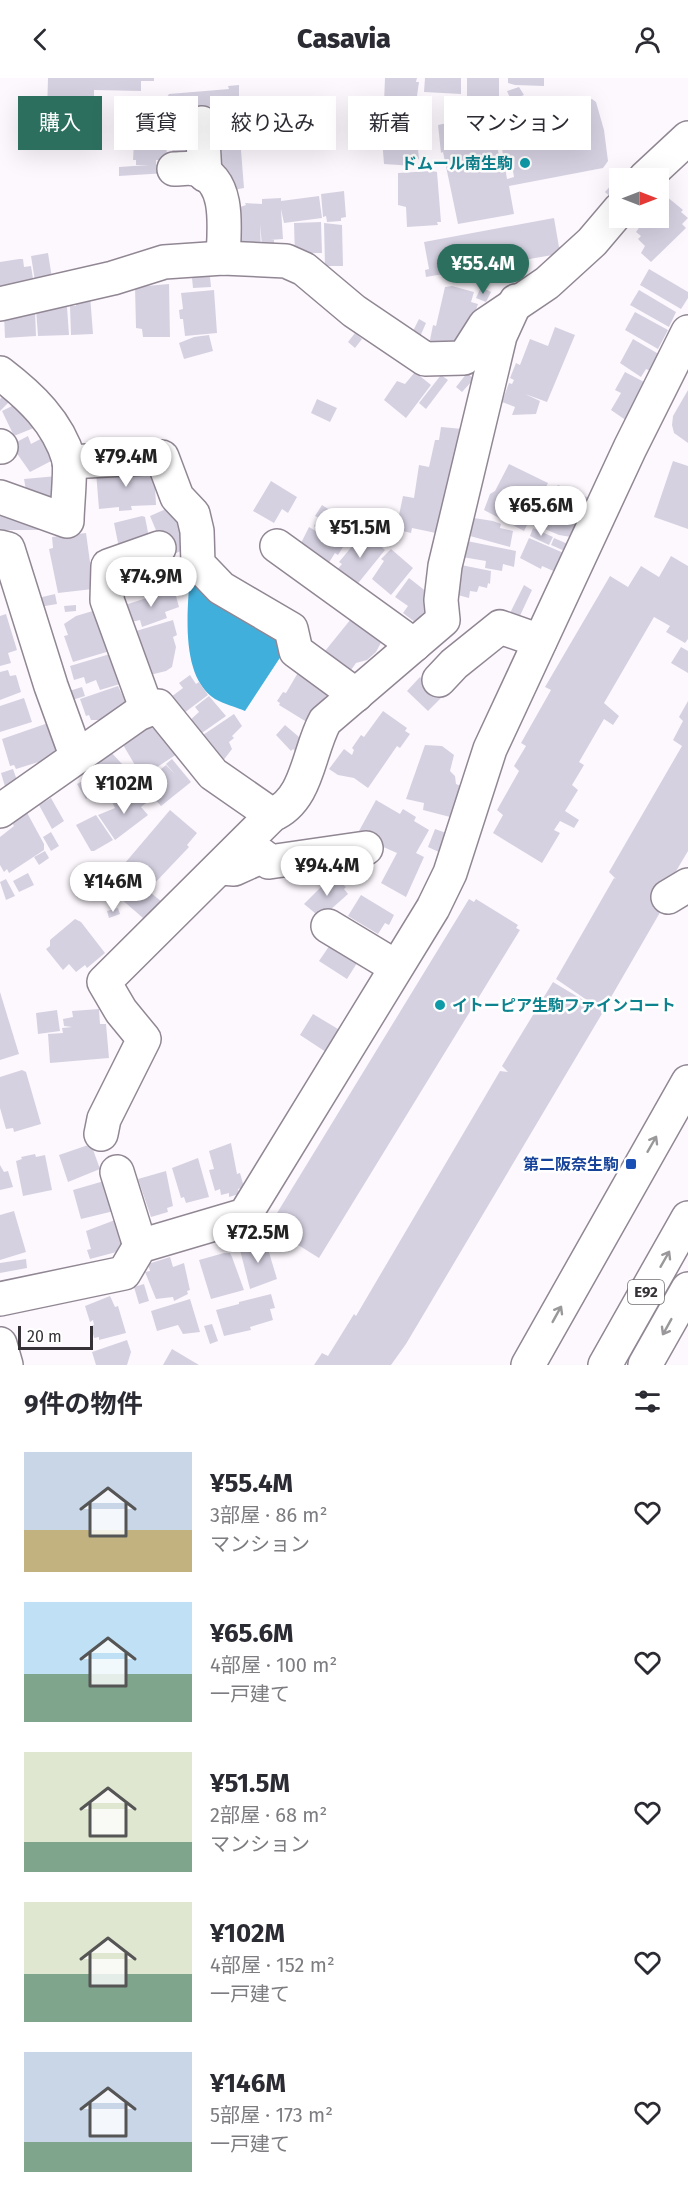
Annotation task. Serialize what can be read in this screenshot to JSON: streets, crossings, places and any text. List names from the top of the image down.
{
  "streets": {
    "main road": ["E92"]
  },
  "places": {
    "other": ["ドムール南生駒", "イトーピア生駒ファインコート"],
    "transit": ["第二阪奈生駒"]
  },
  "scale_bar": "20 m",
  "north": "right",
  "page": {
    "header": "Casavia",
    "chip": [
      "購入",
      "賃貸",
      "絞り込み",
      "新着",
      "マンション"
    ],
    "price": [
      "¥55.4M",
      "¥79.4M",
      "¥65.6M",
      "¥51.5M",
      "¥74.9M",
      "¥102M",
      "¥94.4M",
      "¥146M",
      "¥72.5M"
    ],
    "scale": "20 m",
    "heading": "9件の物件",
    "list": [
      {
        "name": "¥55.4M",
        "note": "3部屋 · 86 m² · マンション"
      },
      {
        "name": "¥65.6M",
        "note": "4部屋 · 100 m² · 一戸建て"
      },
      {
        "name": "¥51.5M",
        "note": "2部屋 · 68 m² · マンション"
      },
      {
        "name": "¥102M",
        "note": "4部屋 · 152 m² · 一戸建て"
      },
      {
        "name": "¥146M",
        "note": "5部屋 · 173 m² · 一戸建て"
      }
    ]
  }
}
